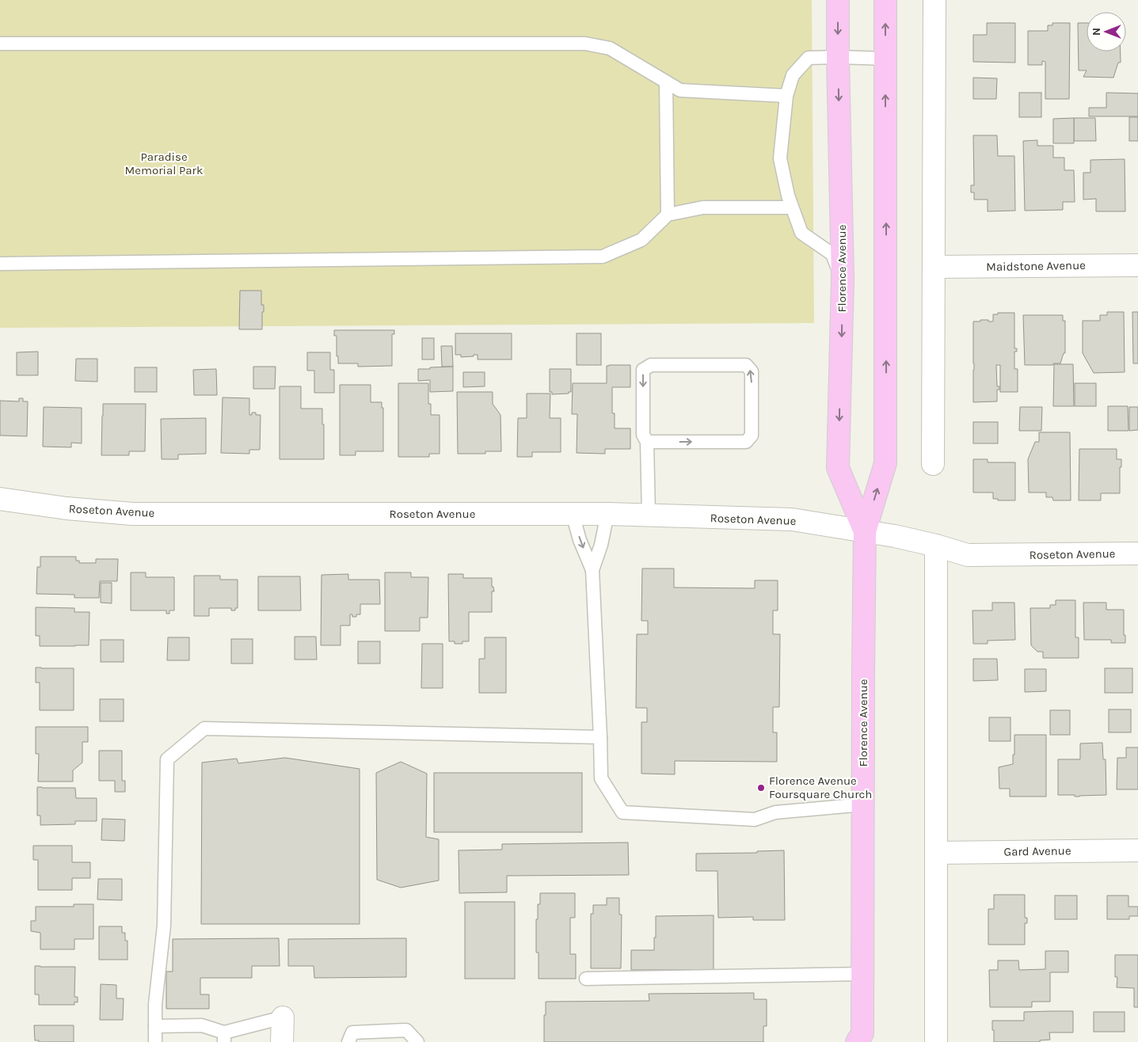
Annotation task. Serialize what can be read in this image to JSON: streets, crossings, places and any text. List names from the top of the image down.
{
  "streets": {
    "main road": ["Florence Avenue"],
    "street": ["Maidstone Avenue", "Roseton Avenue", "Gard Avenue"]
  },
  "crossings": [
    ["Florence Avenue", "Roseton Avenue"]
  ],
  "parks": ["Paradise Memorial Park"],
  "places": ["Florence Avenue Foursquare Church"],
  "north": "left"
}
